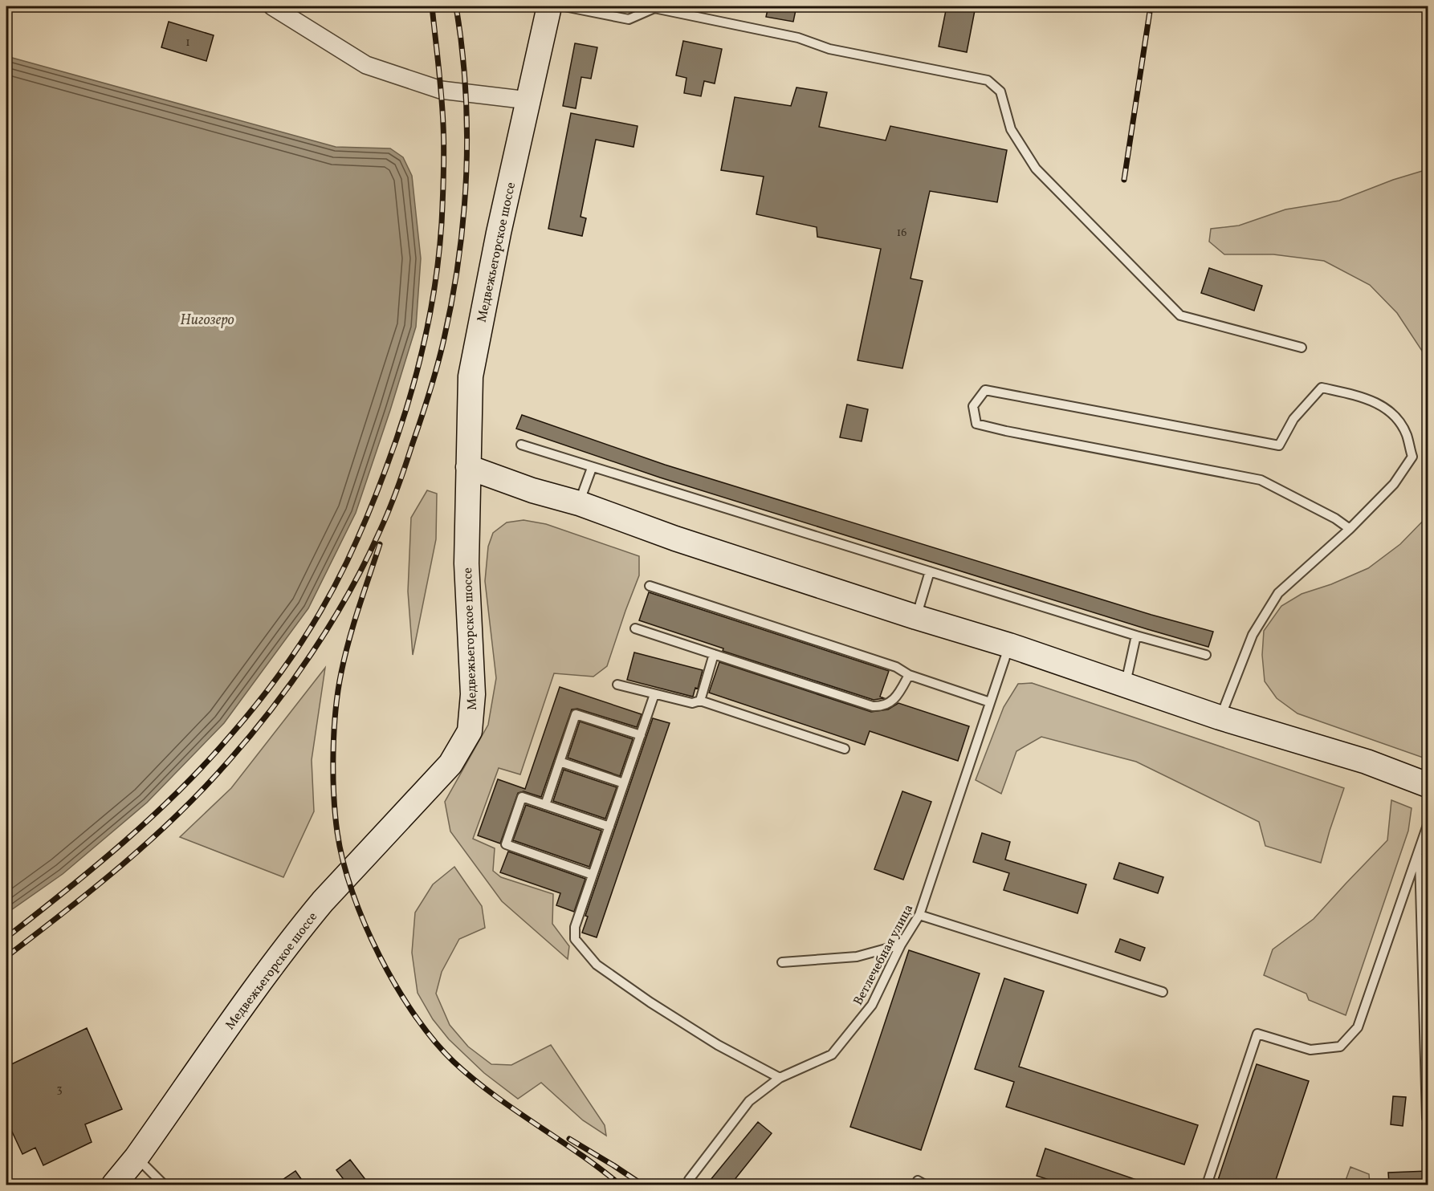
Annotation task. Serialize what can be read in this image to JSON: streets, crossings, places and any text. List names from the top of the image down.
{
  "streets": {
    "street": ["Медвежьегорское шоссе"],
    "lane": ["Ветлечебная улица"]
  },
  "water": ["Нигозеро"],
  "house_numbers": ["1", "16", "3"]
}
